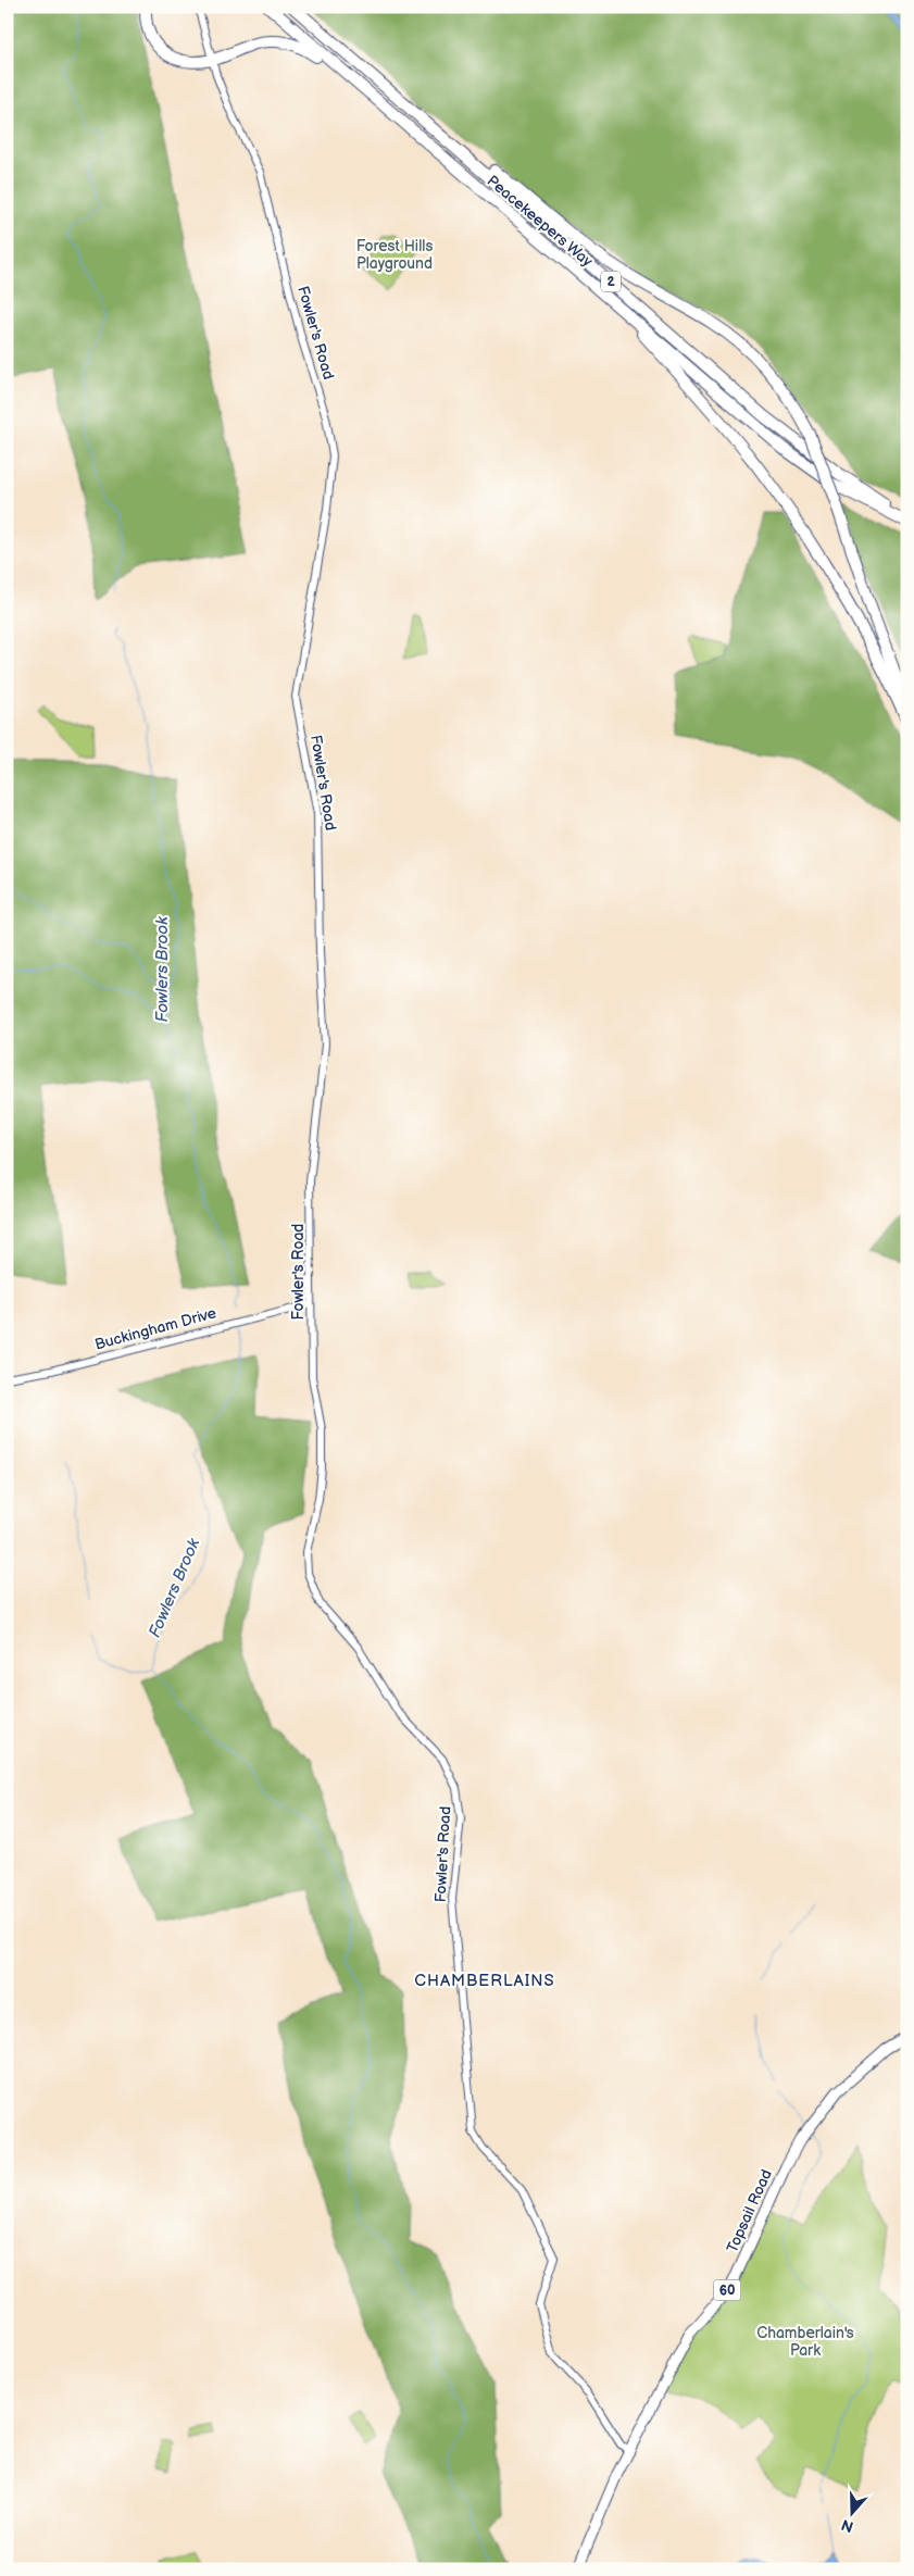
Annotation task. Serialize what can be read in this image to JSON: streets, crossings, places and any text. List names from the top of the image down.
{
  "streets": {
    "highway": ["Peacekeepers Way", "2"],
    "main road": ["Topsail Road", "60"],
    "street": ["Fowler's Road", "Buckingham Drive"]
  },
  "crossings": [
    ["Fowler's Road", "Buckingham Drive"],
    ["Fowler's Road", "Topsail Road"]
  ],
  "districts": ["CHAMBERLAINS"],
  "water": ["Fowlers Brook"],
  "parks": ["Forest Hills Playground", "Chamberlain's Park"],
  "north": "bottom"
}
